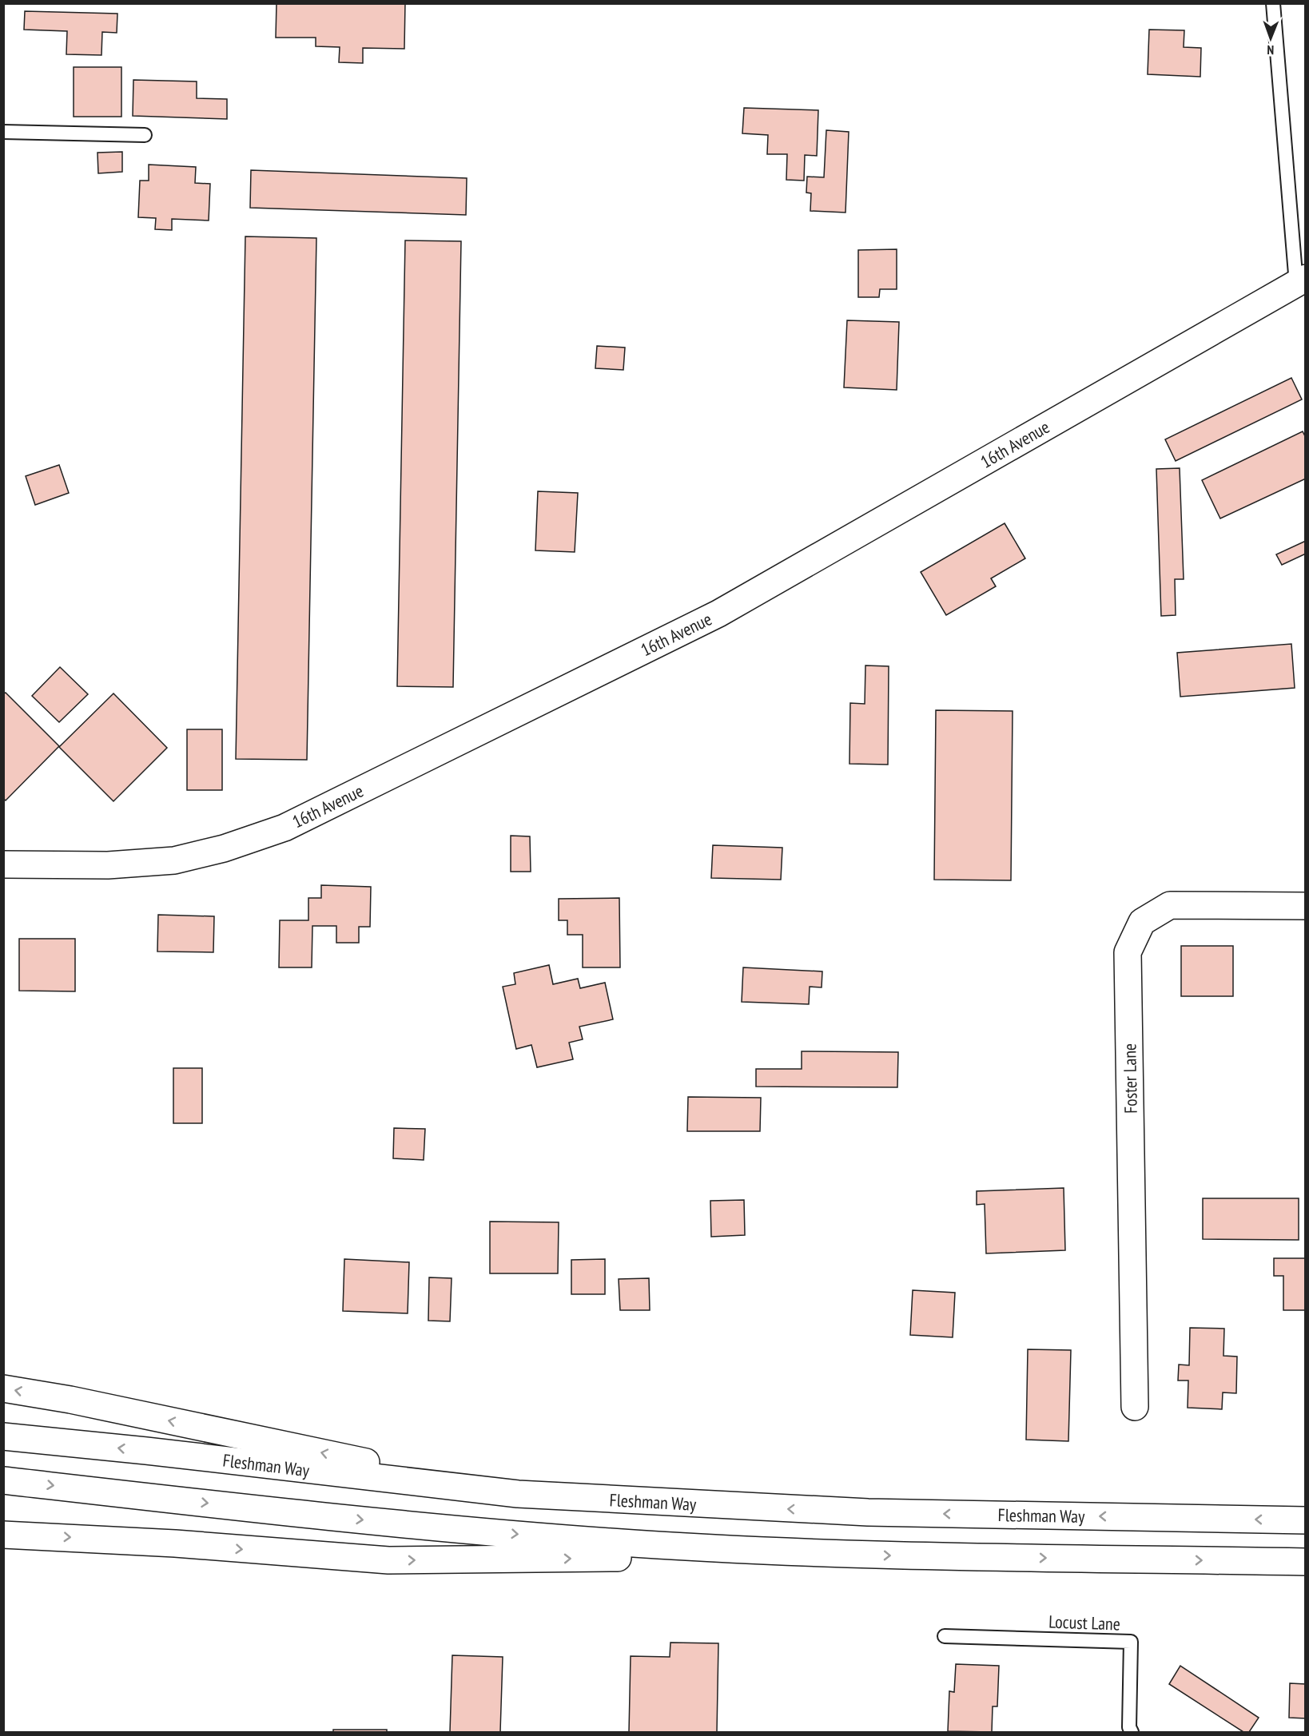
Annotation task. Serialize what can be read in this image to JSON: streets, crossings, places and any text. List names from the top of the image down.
{
  "streets": {
    "main road": ["16th Avenue", "Foster Lane", "Fleshman Way"],
    "lane": ["Locust Lane"]
  },
  "north": "bottom"
}
